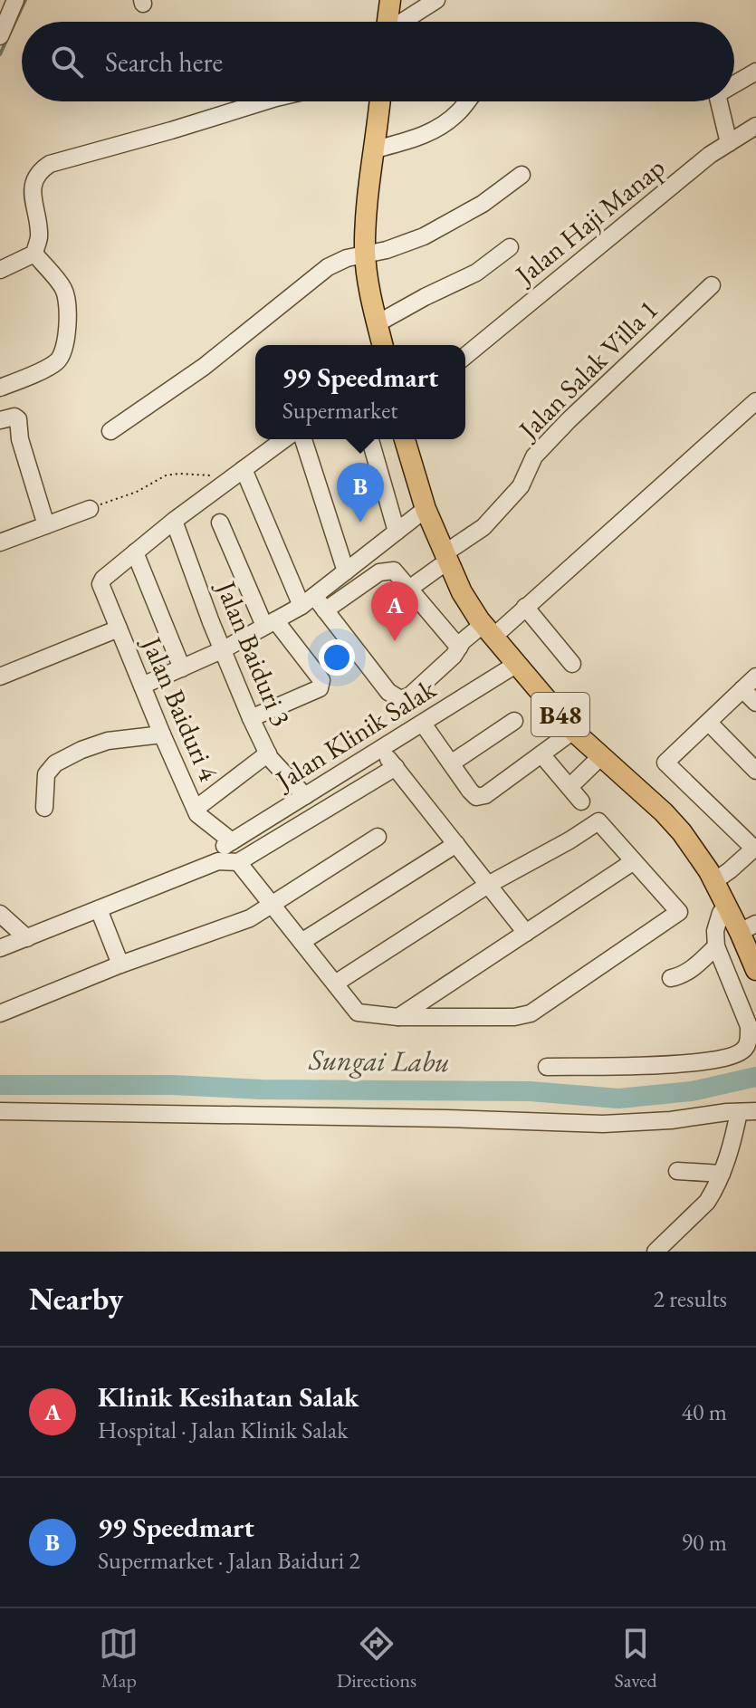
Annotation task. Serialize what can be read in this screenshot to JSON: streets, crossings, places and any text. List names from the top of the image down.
{
  "streets": {
    "main road": ["B48"],
    "street": [
      "Jalan Haji Manap",
      "Jalan Salak Villa 1",
      "Jalan Baiduri 3",
      "Jalan Baiduri 4",
      "Jalan Klinik Salak"
    ]
  },
  "crossings": [
    ["Jalan Salak Villa 1", "B48"],
    ["Jalan Baiduri 3", "Jalan Klinik Salak"],
    ["Jalan Baiduri 4", "Jalan Klinik Salak"],
    ["B48", "Jalan Klinik Salak"]
  ],
  "water": ["Sungai Labu"],
  "page": {
    "search": "Search here",
    "popup": ["99 Speedmart", "Supermarket"],
    "pins": ["B", "A"],
    "heading": ["Nearby", "2 results"],
    "list": [
      {
        "mark": "A",
        "name": "Klinik Kesihatan Salak",
        "note": "Hospital · Jalan Klinik Salak",
        "value": "40 m"
      },
      {
        "mark": "B",
        "name": "99 Speedmart",
        "note": "Supermarket · Jalan Baiduri 2",
        "value": "90 m"
      }
    ],
    "nav": ["Map", "Directions", "Saved"]
  }
}
